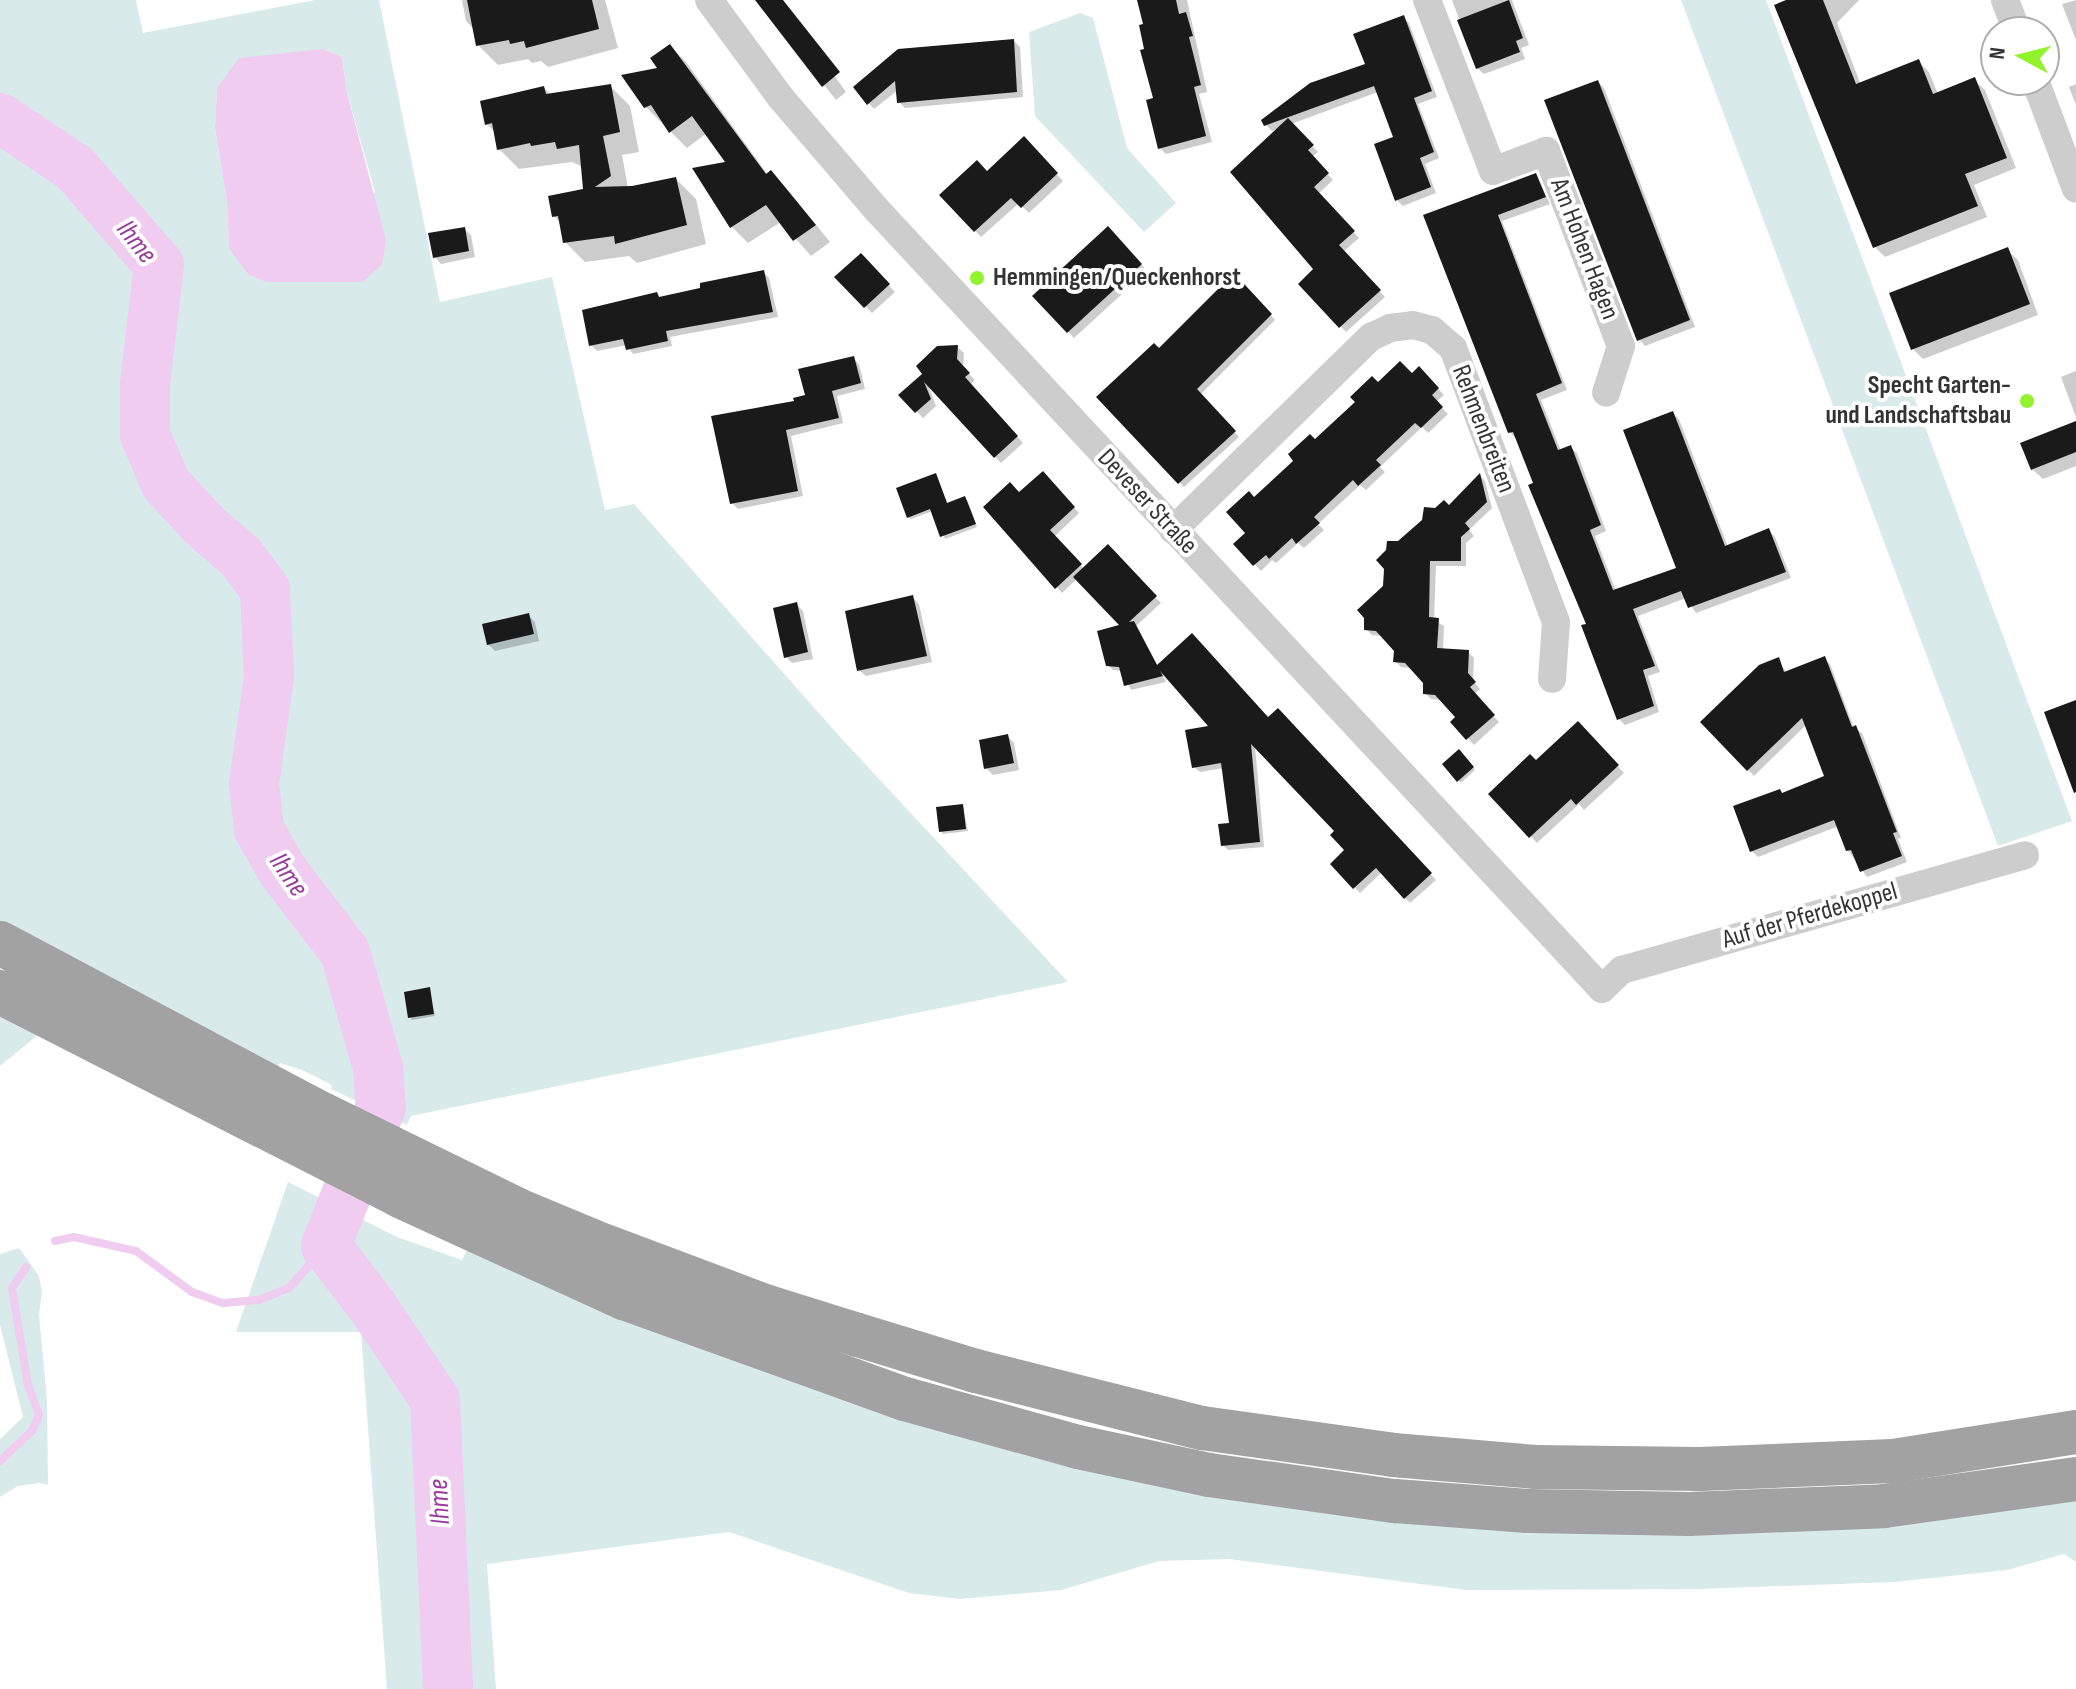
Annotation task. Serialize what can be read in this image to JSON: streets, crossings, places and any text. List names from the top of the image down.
{
  "streets": {
    "street": [
      "Am Hohen Hagen",
      "Rehmenbreiten",
      "Deveser Straße",
      "Auf der Pferdekoppel"
    ]
  },
  "crossings": [
    ["Rehmenbreiten", "Deveser Straße"],
    ["Deveser Straße", "Auf der Pferdekoppel"]
  ],
  "water": ["Ihme"],
  "places": ["Hemmingen/Queckenhorst", "Specht Garten- und Landschaftsbau"],
  "north": "left"
}
